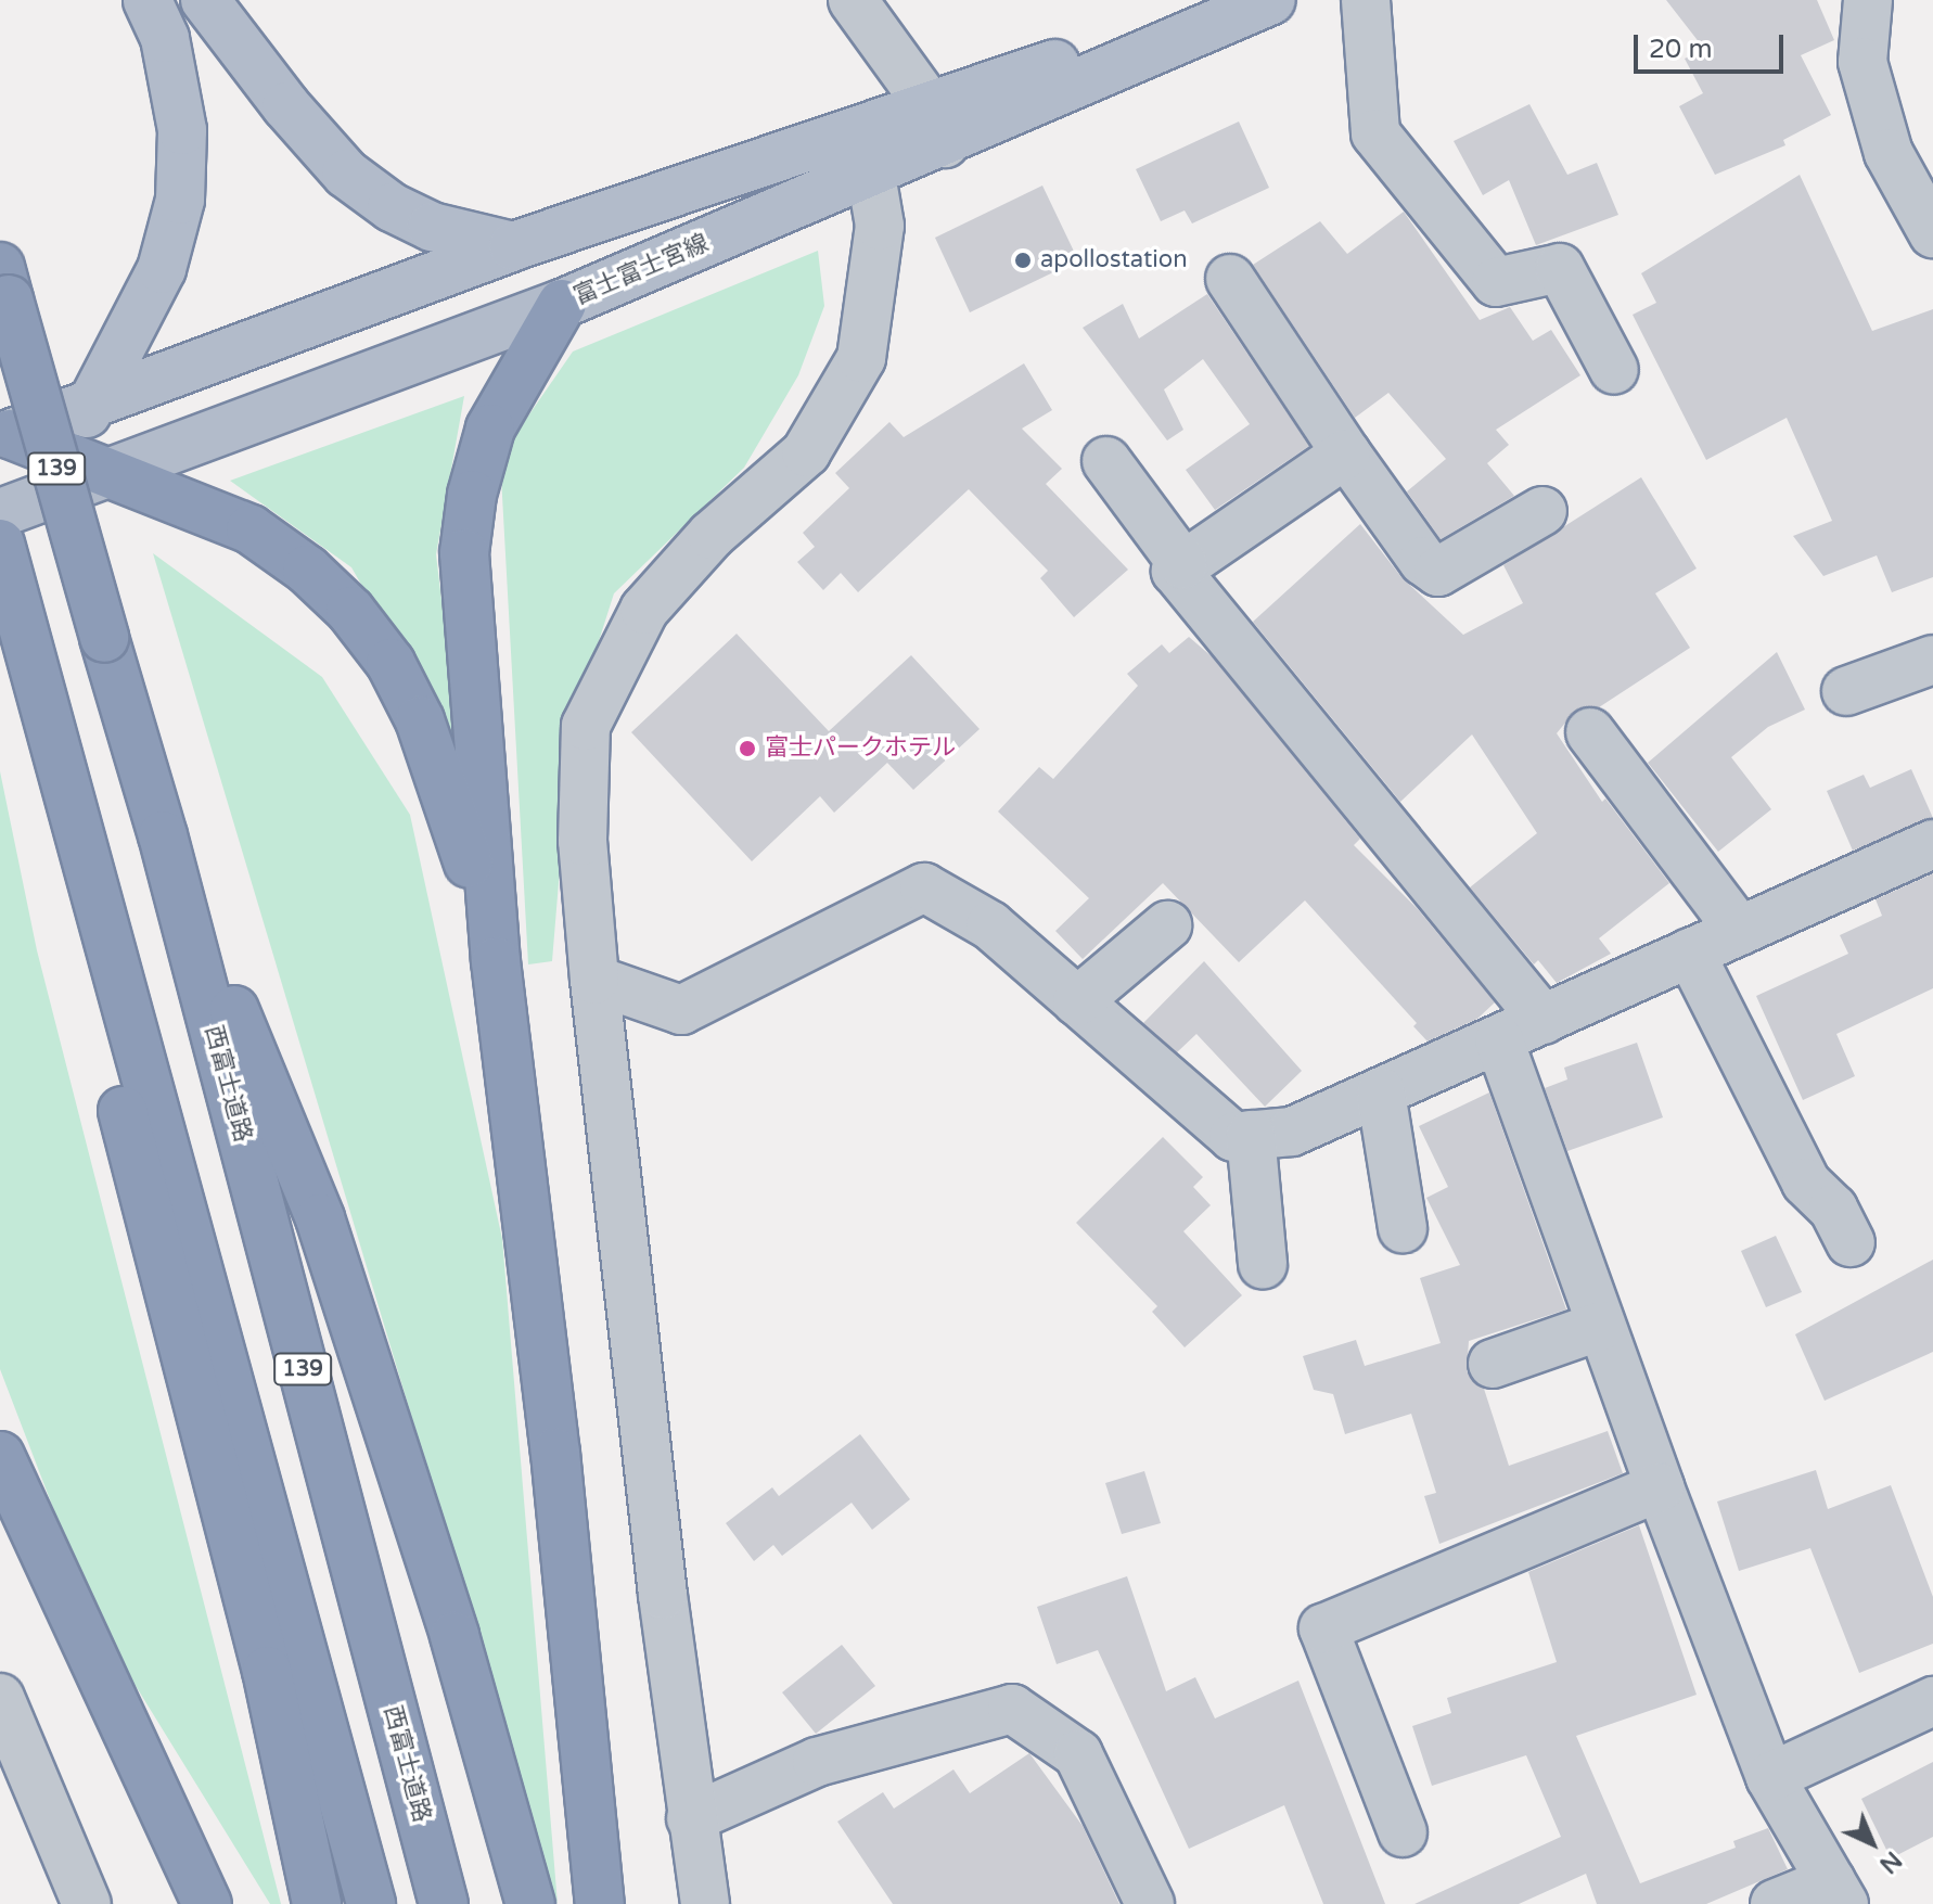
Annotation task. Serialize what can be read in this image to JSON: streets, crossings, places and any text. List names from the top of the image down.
{
  "streets": {
    "highway": ["139", "西富士道路"],
    "main road": ["富士富士宮線"]
  },
  "places": ["apollostation", "富士パークホテル"],
  "scale_bar": "20 m",
  "north": "bottom right"
}
